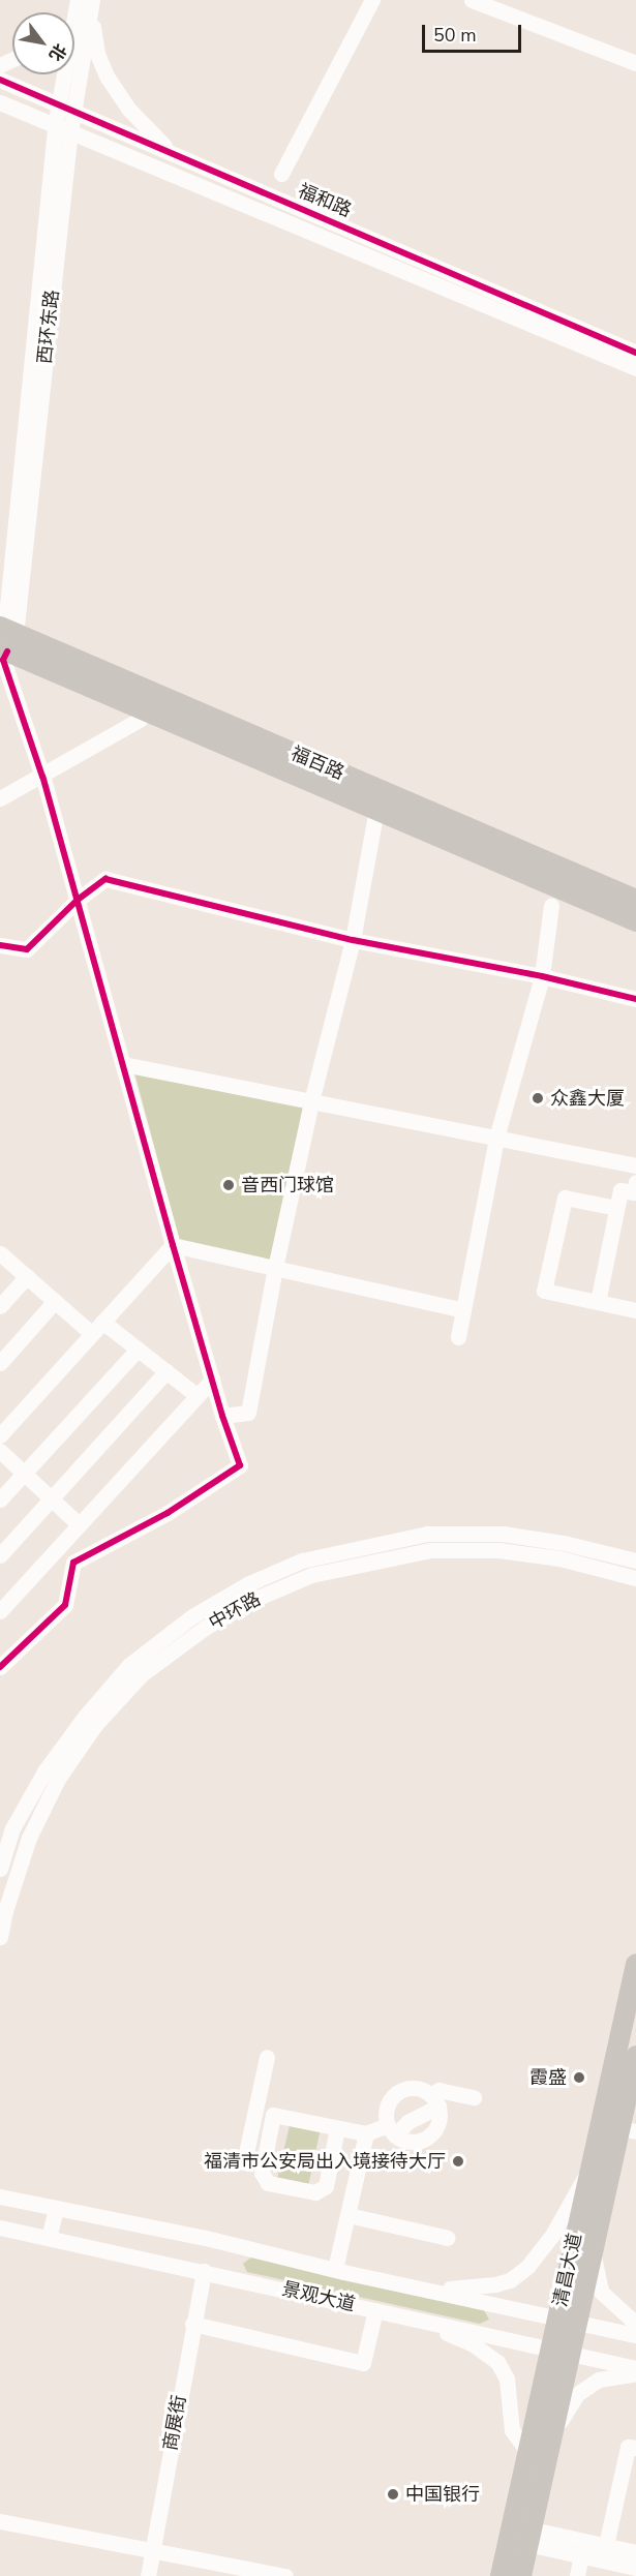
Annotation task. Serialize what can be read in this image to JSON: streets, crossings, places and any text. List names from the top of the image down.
{
  "streets": {
    "main road": ["福百路", "清昌大道"],
    "street": [
      "福和路",
      "西环东路",
      "中环路",
      "景观大道",
      "商展街"
    ]
  },
  "crossings": [
    ["福和路", "西环东路"],
    ["西环东路", "福百路"],
    ["清昌大道", "景观大道"],
    ["景观大道", "商展街"]
  ],
  "places": [
    "众鑫大厦",
    "音西门球馆",
    "霞盛",
    "福清市公安局出入境接待大厅",
    "中国银行"
  ],
  "scale_bar": "50 m",
  "north": "bottom right"
}
